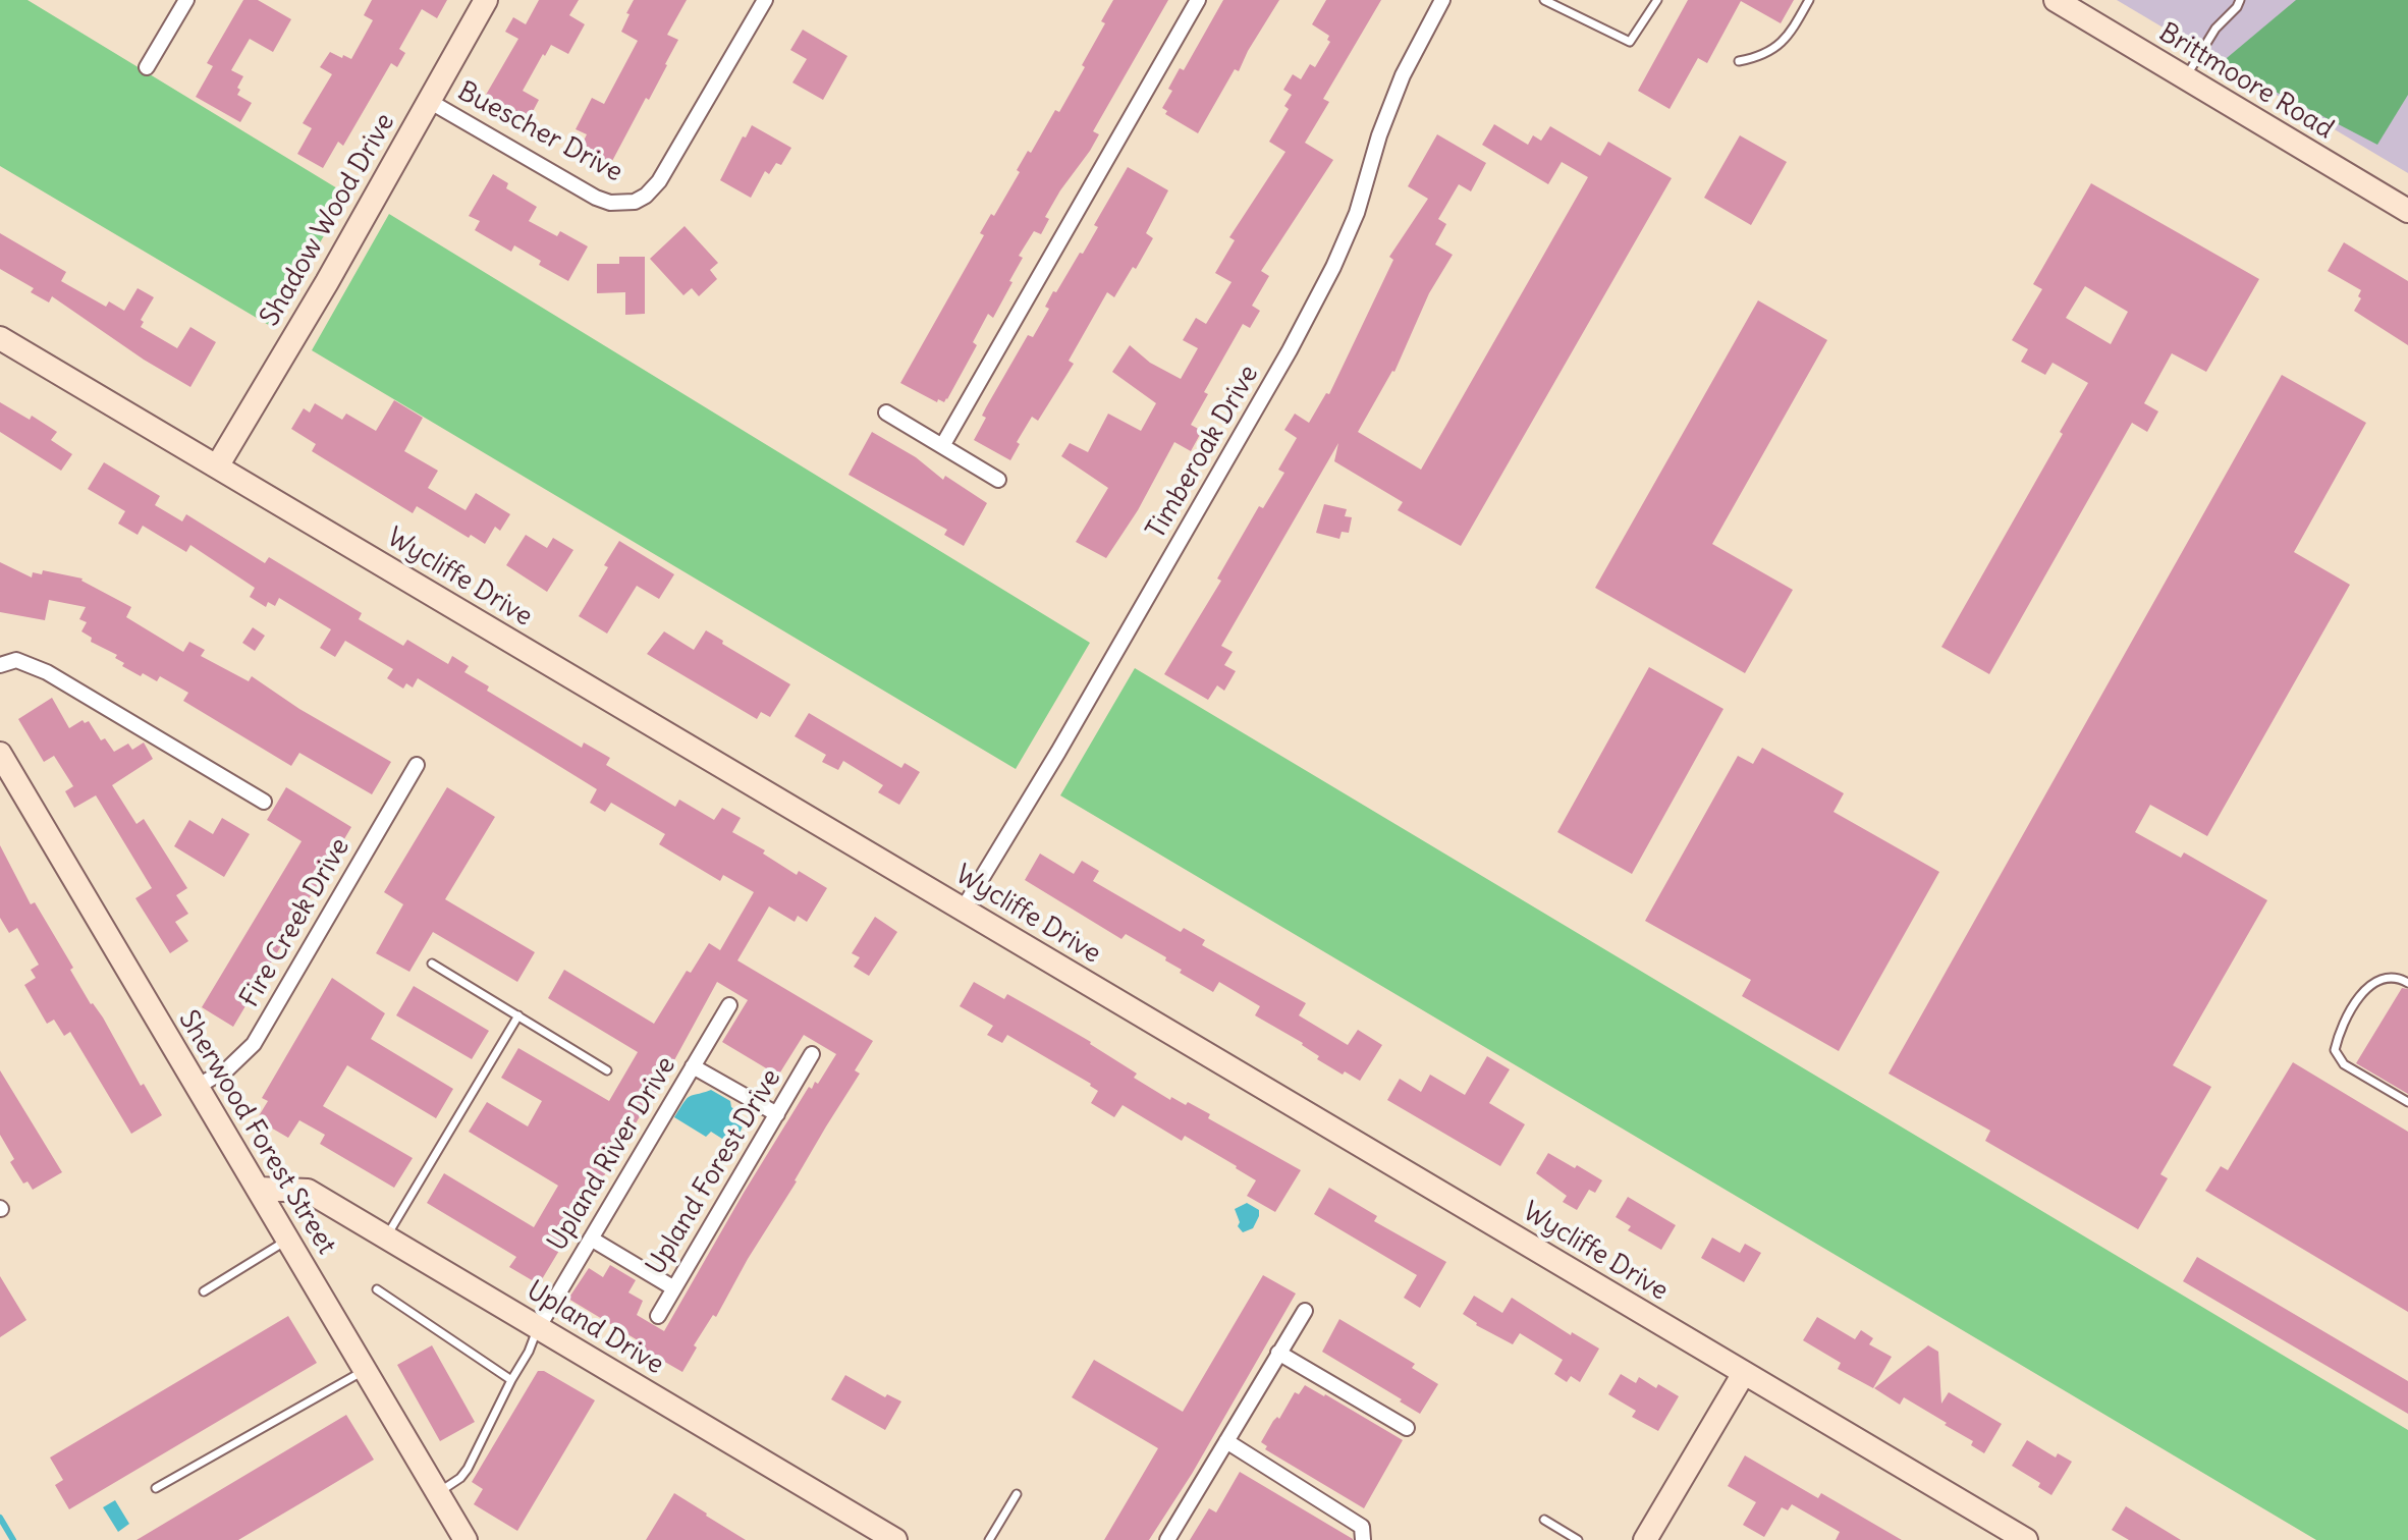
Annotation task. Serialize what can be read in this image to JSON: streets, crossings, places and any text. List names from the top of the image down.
{
  "streets": {
    "street": [
      "Brittmoore Road",
      "Buescher Drive",
      "Shadow Wood Drive",
      "Timberoak Drive",
      "Wycliffe Drive",
      "Fire Creek Drive",
      "Sherwood Forest Street",
      "Upland River Drive",
      "Upland Forest Drive",
      "Upland Drive"
    ]
  },
  "crossings": [
    ["Buescher Drive", "Shadow Wood Drive"],
    ["Shadow Wood Drive", "Wycliffe Drive"],
    ["Timberoak Drive", "Wycliffe Drive"],
    ["Fire Creek Drive", "Sherwood Forest Street"],
    ["Sherwood Forest Street", "Upland Drive"],
    ["Upland River Drive", "Upland Drive"]
  ]
}
